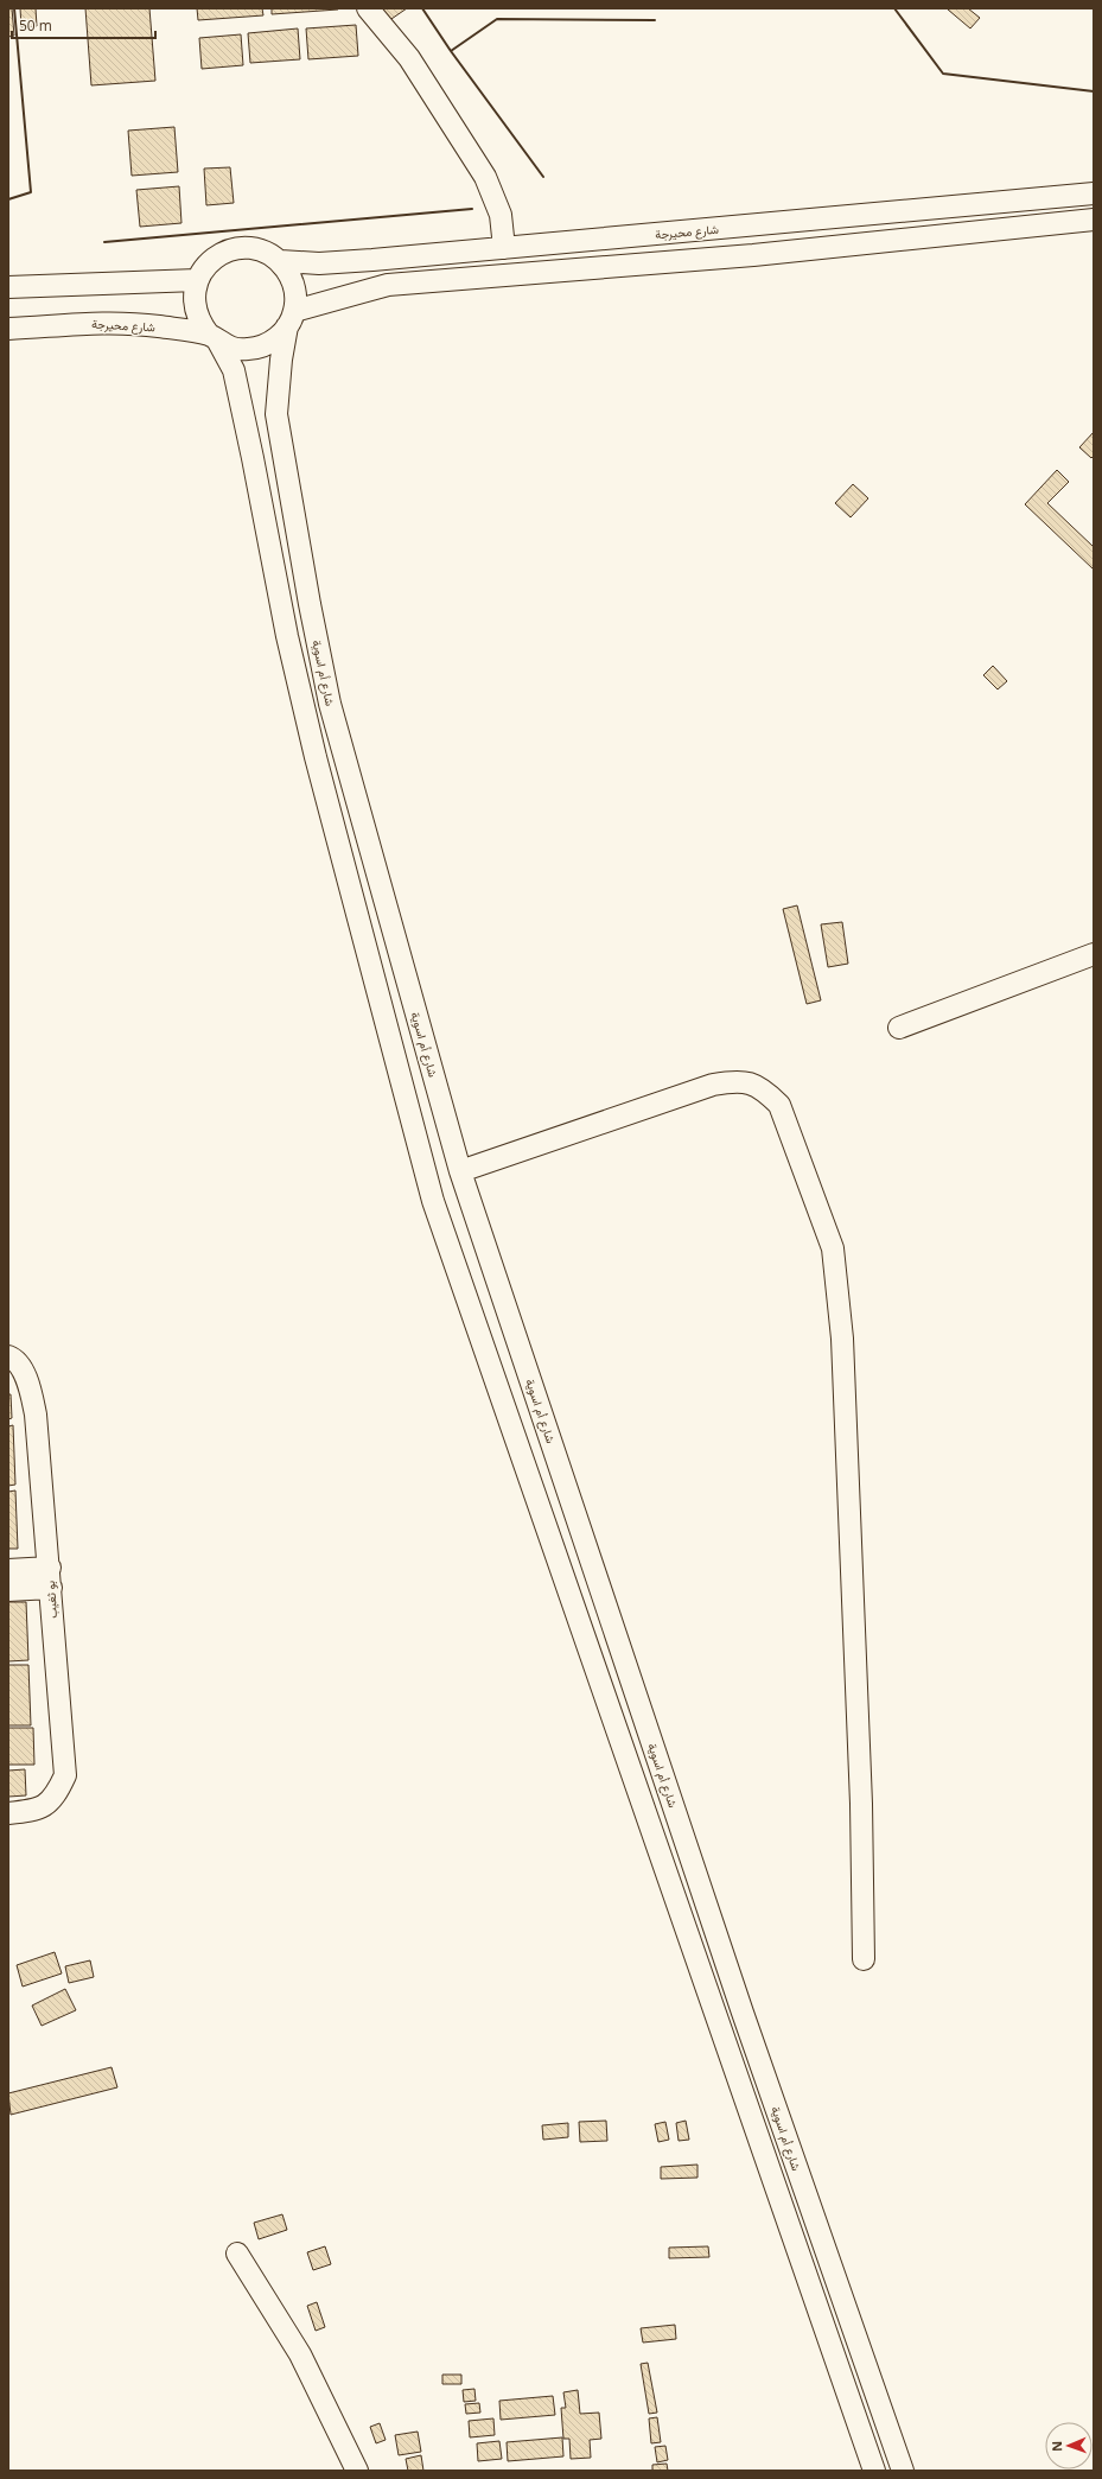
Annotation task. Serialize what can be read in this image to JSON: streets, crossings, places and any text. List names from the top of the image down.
{
  "streets": {
    "street": ["شارع محيرجة", "شارع أم اسوية", "بو ثغيب"]
  },
  "crossings": [
    ["شارع محيرجة", "شارع أم اسوية"]
  ],
  "scale_bar": "50 m",
  "north": "left"
}
